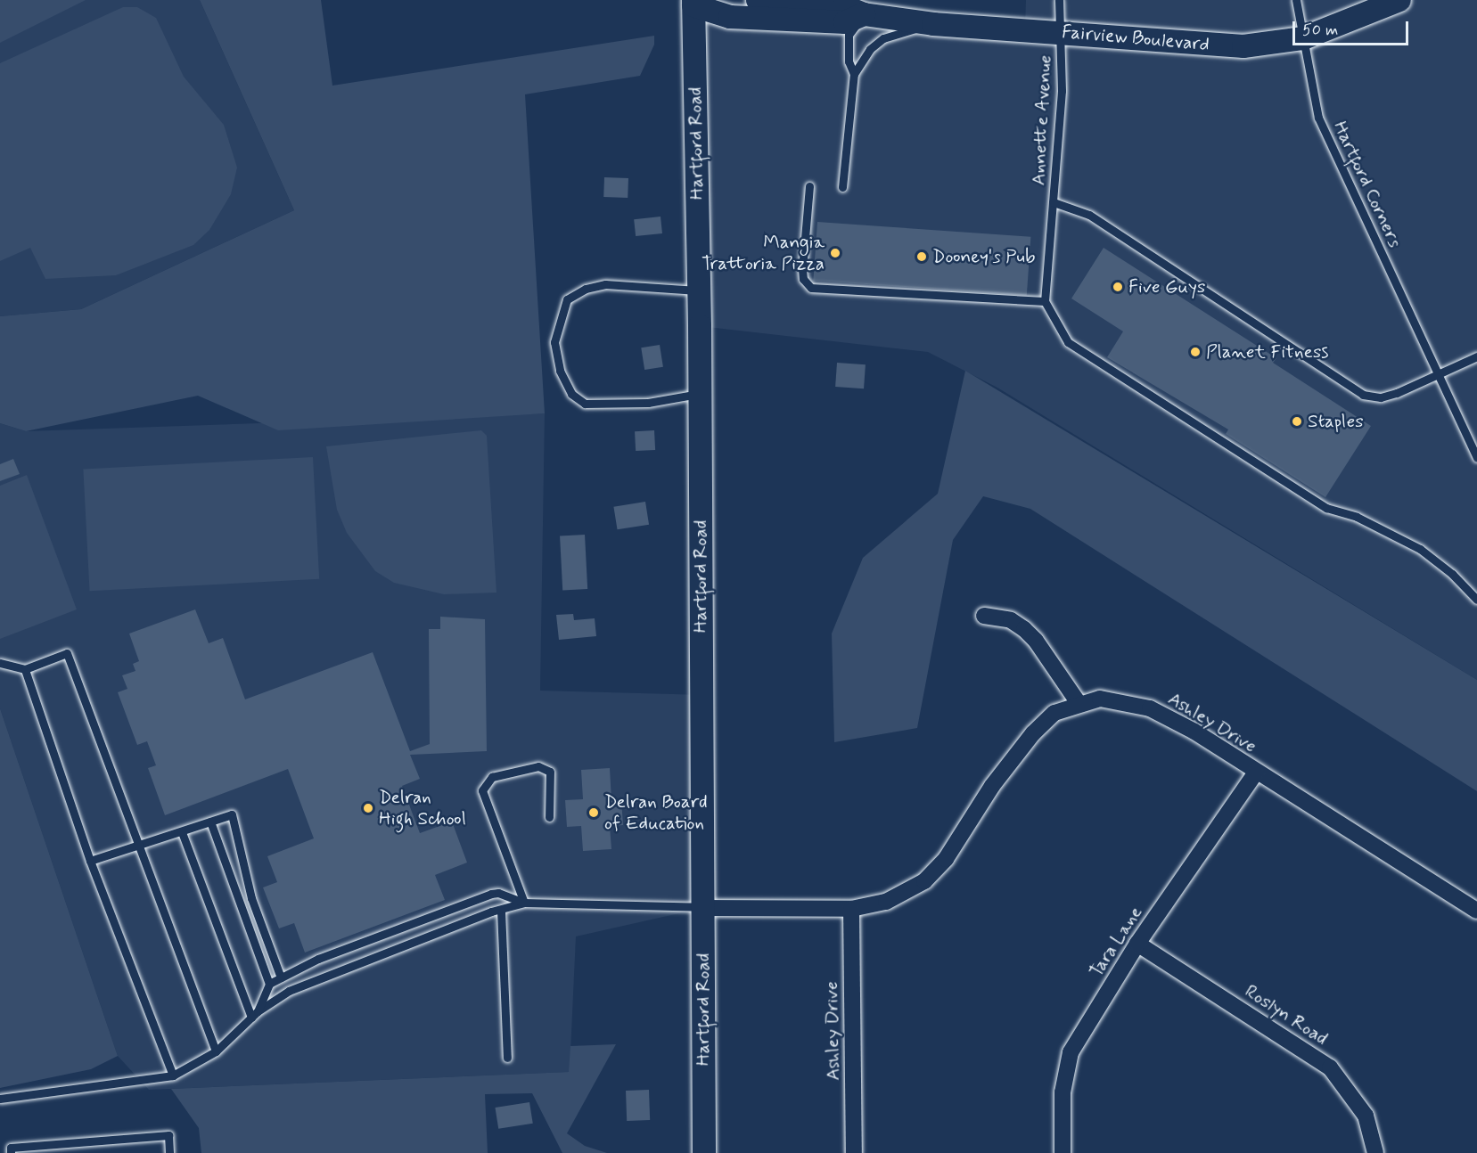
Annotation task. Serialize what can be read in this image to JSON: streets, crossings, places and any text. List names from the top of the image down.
{
  "streets": {
    "main road": ["Fairview Boulevard", "Hartford Road"],
    "street": ["Ashley Drive", "Tara Lane", "Roslyn Road"],
    "lane": ["Annette Avenue", "Hartford Corners"]
  },
  "crossings": [
    ["Fairview Boulevard", "Annette Avenue"],
    ["Fairview Boulevard", "Hartford Road"],
    ["Fairview Boulevard", "Hartford Corners"],
    ["Annette Avenue", "Hartford Corners"],
    ["Hartford Road", "Ashley Drive"],
    ["Ashley Drive", "Tara Lane"],
    ["Tara Lane", "Roslyn Road"]
  ],
  "places": [
    "Mangia Trattoria Pizza",
    "Dooney's Pub",
    "Five Guys",
    "Planet Fitness",
    "Staples",
    "Delran High School",
    "Delran Board of Education"
  ],
  "scale_bar": "50 m"
}
